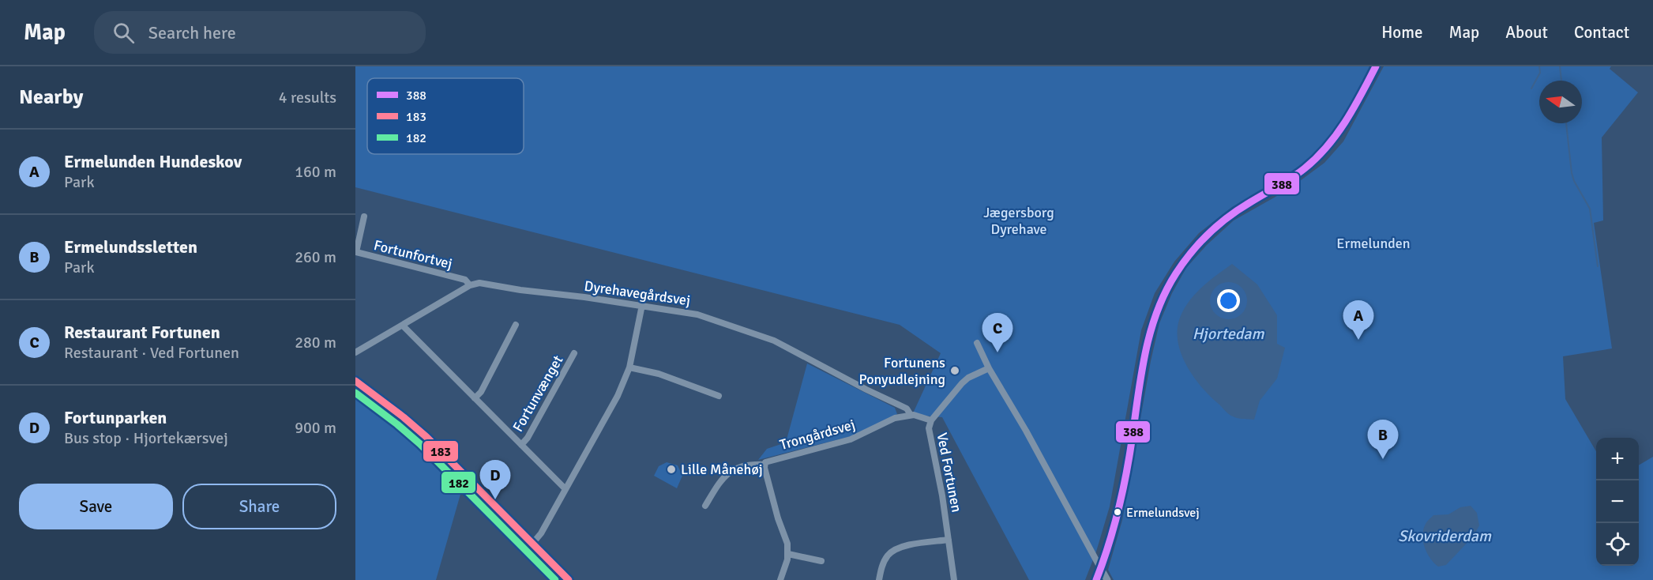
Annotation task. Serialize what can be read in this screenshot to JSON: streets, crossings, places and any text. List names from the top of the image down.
{
  "streets": {
    "street": [
      "Fortunfortvej",
      "Dyrehavegårdsvej",
      "Fortunvænget",
      "Trongårdsvej",
      "Ved Fortunen"
    ]
  },
  "crossings": [
    ["Fortunfortvej", "Dyrehavegårdsvej"],
    ["Dyrehavegårdsvej", "Trongårdsvej"]
  ],
  "water": ["Hjortedam", "Skovriderdam"],
  "parks": ["Jægersborg Dyrehave", "Ermelunden"],
  "places": ["Fortunens Ponyudlejning", "Lille Månehøj", "Ermelundsvej"],
  "lines": ["transit line 388", "transit line 183", "transit line 182"],
  "legend": ["388", "183", "182"],
  "north": "left",
  "page": {
    "header": "Map",
    "search": "Search here",
    "nav": [
      "Home",
      "Map",
      "About",
      "Contact"
    ],
    "heading": ["Nearby", "4 results"],
    "list": [
      {
        "mark": "A",
        "name": "Ermelunden Hundeskov",
        "note": "Park",
        "value": "160 m"
      },
      {
        "mark": "B",
        "name": "Ermelundssletten",
        "note": "Park",
        "value": "260 m"
      },
      {
        "mark": "C",
        "name": "Restaurant Fortunen",
        "note": "Restaurant · Ved Fortunen",
        "value": "280 m"
      },
      {
        "mark": "D",
        "name": "Fortunparken",
        "note": "Bus stop · Hjortekærsvej",
        "value": "900 m"
      }
    ],
    "pins": [
      "A",
      "C",
      "B",
      "D"
    ],
    "map_buttons": ["+", "−"],
    "buttons": ["Save", "Share"]
  }
}
